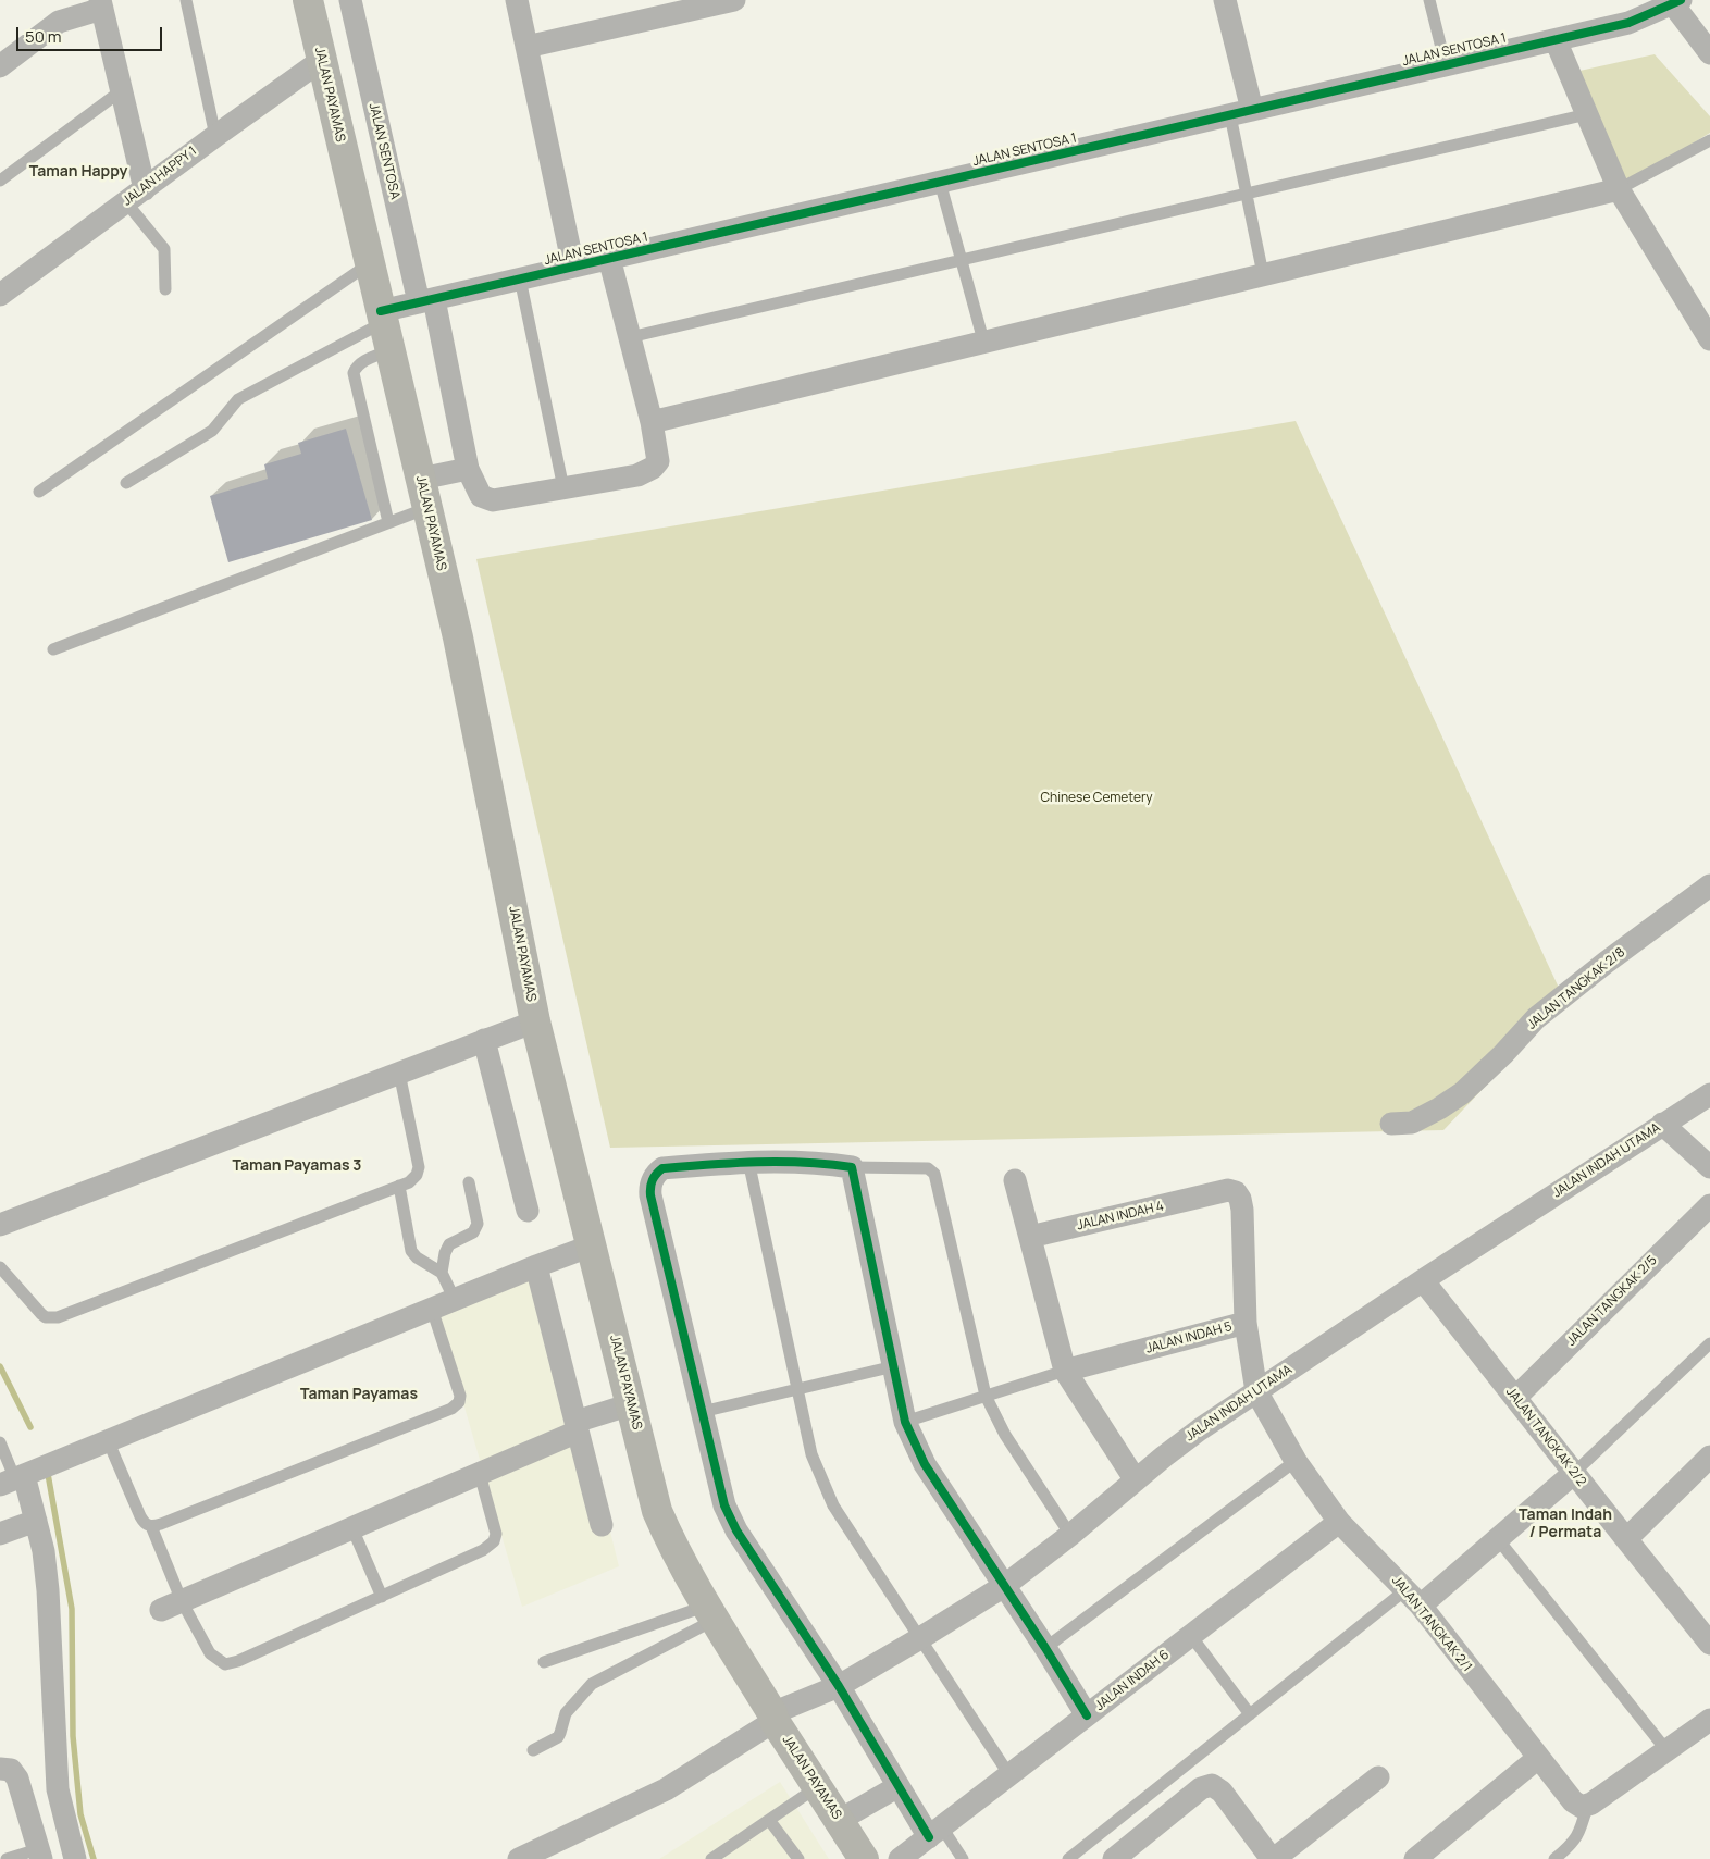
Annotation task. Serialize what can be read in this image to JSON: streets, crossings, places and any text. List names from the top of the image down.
{
  "streets": {
    "highway": ["JALAN PAYAMAS"],
    "street": [
      "JALAN SENTOSA 1",
      "JALAN SENTOSA",
      "JALAN HAPPY 1",
      "JALAN TANGKAK 2/8",
      "JALAN INDAH UTAMA",
      "JALAN INDAH 4",
      "JALAN TANGKAK 2/5",
      "JALAN INDAH 5",
      "JALAN TANGKAK 2/2",
      "JALAN TANGKAK 2/1",
      "JALAN INDAH 6"
    ]
  },
  "crossings": [
    ["JALAN SENTOSA 1", "JALAN PAYAMAS"],
    ["JALAN SENTOSA 1", "JALAN SENTOSA"],
    ["JALAN PAYAMAS", "JALAN HAPPY 1"],
    ["JALAN PAYAMAS", "JALAN INDAH UTAMA"],
    ["JALAN INDAH UTAMA", "JALAN INDAH 5"],
    ["JALAN INDAH UTAMA", "JALAN TANGKAK 2/2"],
    ["JALAN INDAH UTAMA", "JALAN TANGKAK 2/1"],
    ["JALAN INDAH 4", "JALAN INDAH 5"],
    ["JALAN TANGKAK 2/5", "JALAN TANGKAK 2/2"],
    ["JALAN INDAH 5", "JALAN TANGKAK 2/1"],
    ["JALAN TANGKAK 2/1", "JALAN INDAH 6"]
  ],
  "districts": [
    "Taman Happy",
    "Taman Payamas 3",
    "Taman Payamas",
    "Taman Indah / Permata"
  ],
  "parks": ["Chinese Cemetery"],
  "scale_bar": "50 m"
}
